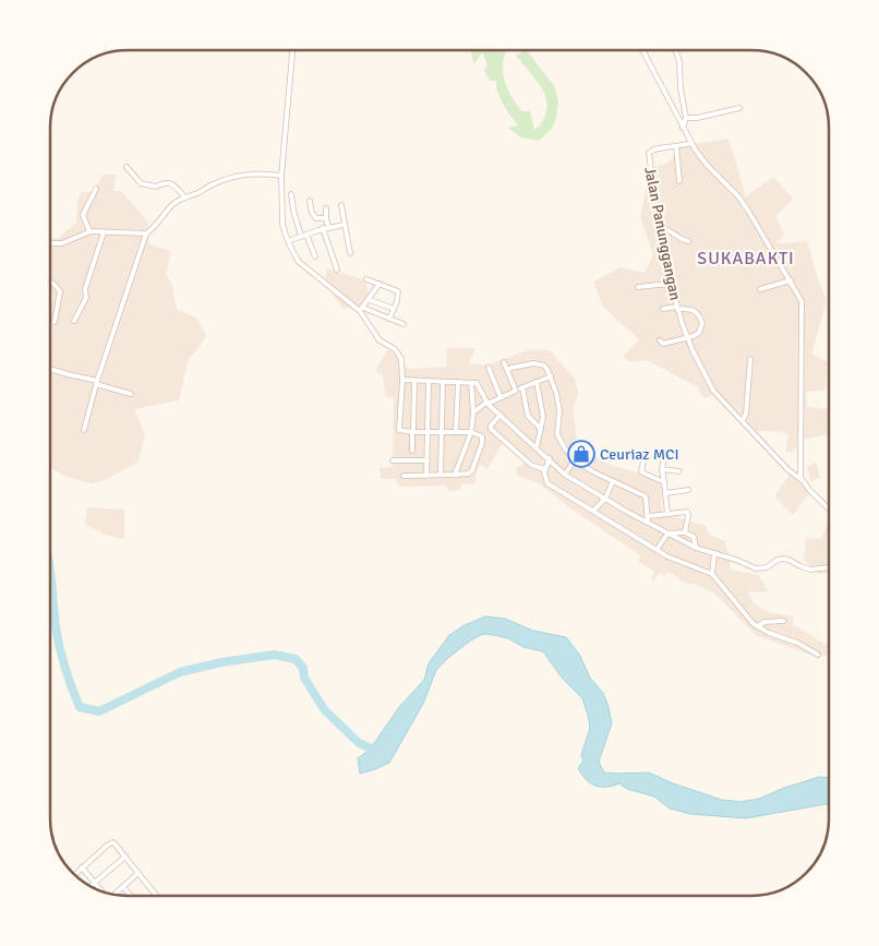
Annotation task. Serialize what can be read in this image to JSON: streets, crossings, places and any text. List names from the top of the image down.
{
  "streets": {
    "street": ["Jalan Panunggangan"]
  },
  "districts": ["SUKABAKTI"],
  "places": {
    "shop": ["Ceuriaz MCI"]
  }
}
